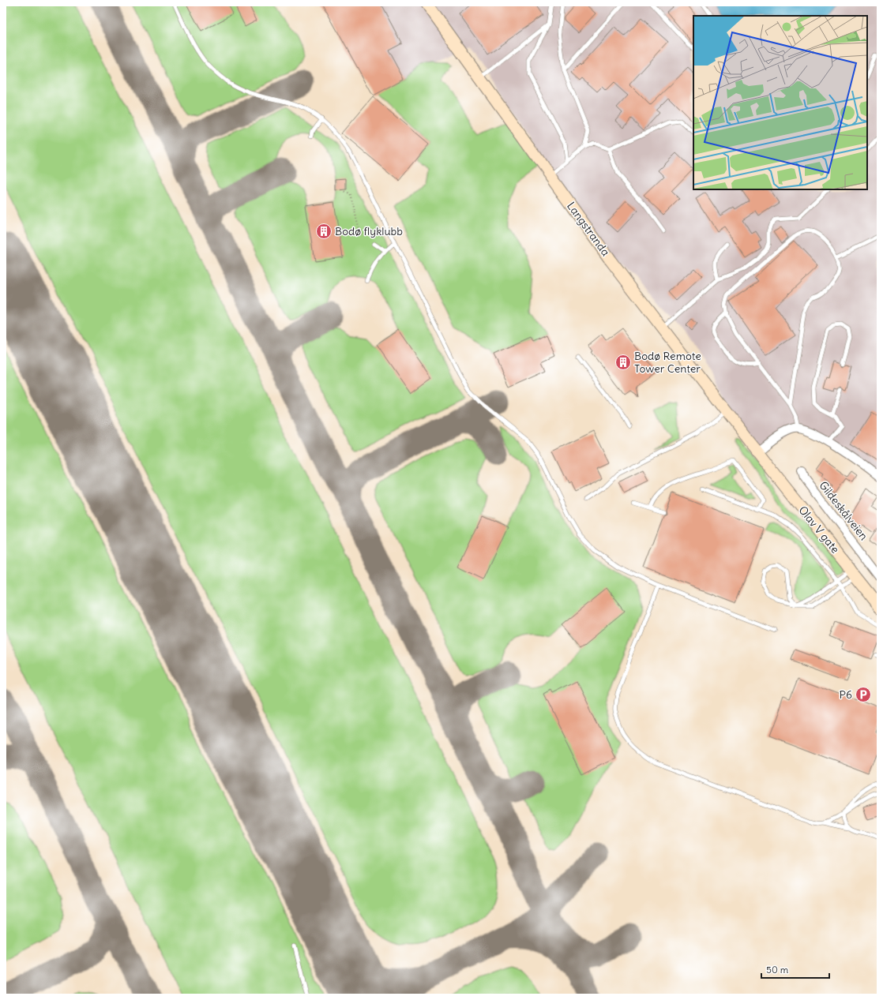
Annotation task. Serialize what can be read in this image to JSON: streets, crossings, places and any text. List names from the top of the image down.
{
  "streets": {
    "street": ["Langstranda", "Gildeskålveien", "Olav V gate"]
  },
  "crossings": [
    ["Langstranda", "Olav V gate"]
  ],
  "places": {
    "building": ["Bodø flyklubb", "Bodø Remote Tower Center"],
    "parking": ["P6"]
  },
  "scale_bar": "50 m"
}
